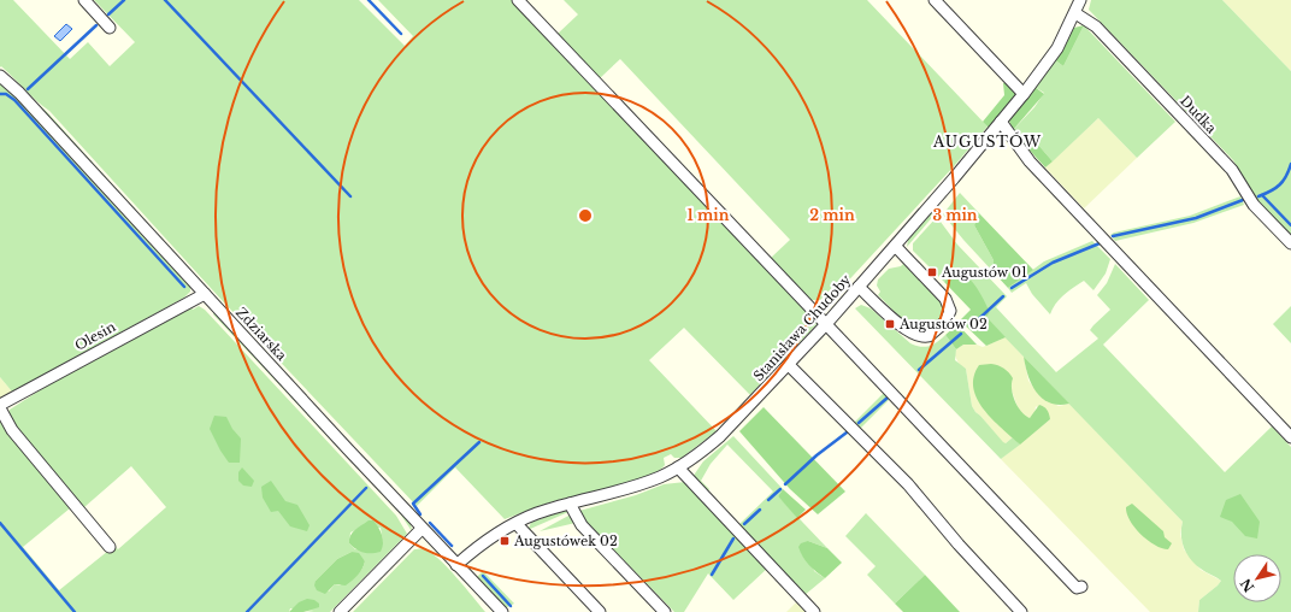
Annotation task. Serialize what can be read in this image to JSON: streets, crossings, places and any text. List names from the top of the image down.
{
  "streets": {
    "street": [
      "Dudka",
      "Stanisława Chudoby",
      "Zdziarska",
      "Olesin"
    ]
  },
  "crossings": [
    ["Dudka", "Stanisława Chudoby"],
    ["Stanisława Chudoby", "Zdziarska"],
    ["Zdziarska", "Olesin"]
  ],
  "districts": ["AUGUSTÓW"],
  "places": {
    "transit": ["Augustów 01", "Augustów 02", "Augustówek 02"]
  },
  "north": "bottom left",
  "rings": ["1 min", "2 min", "3 min"]
}
